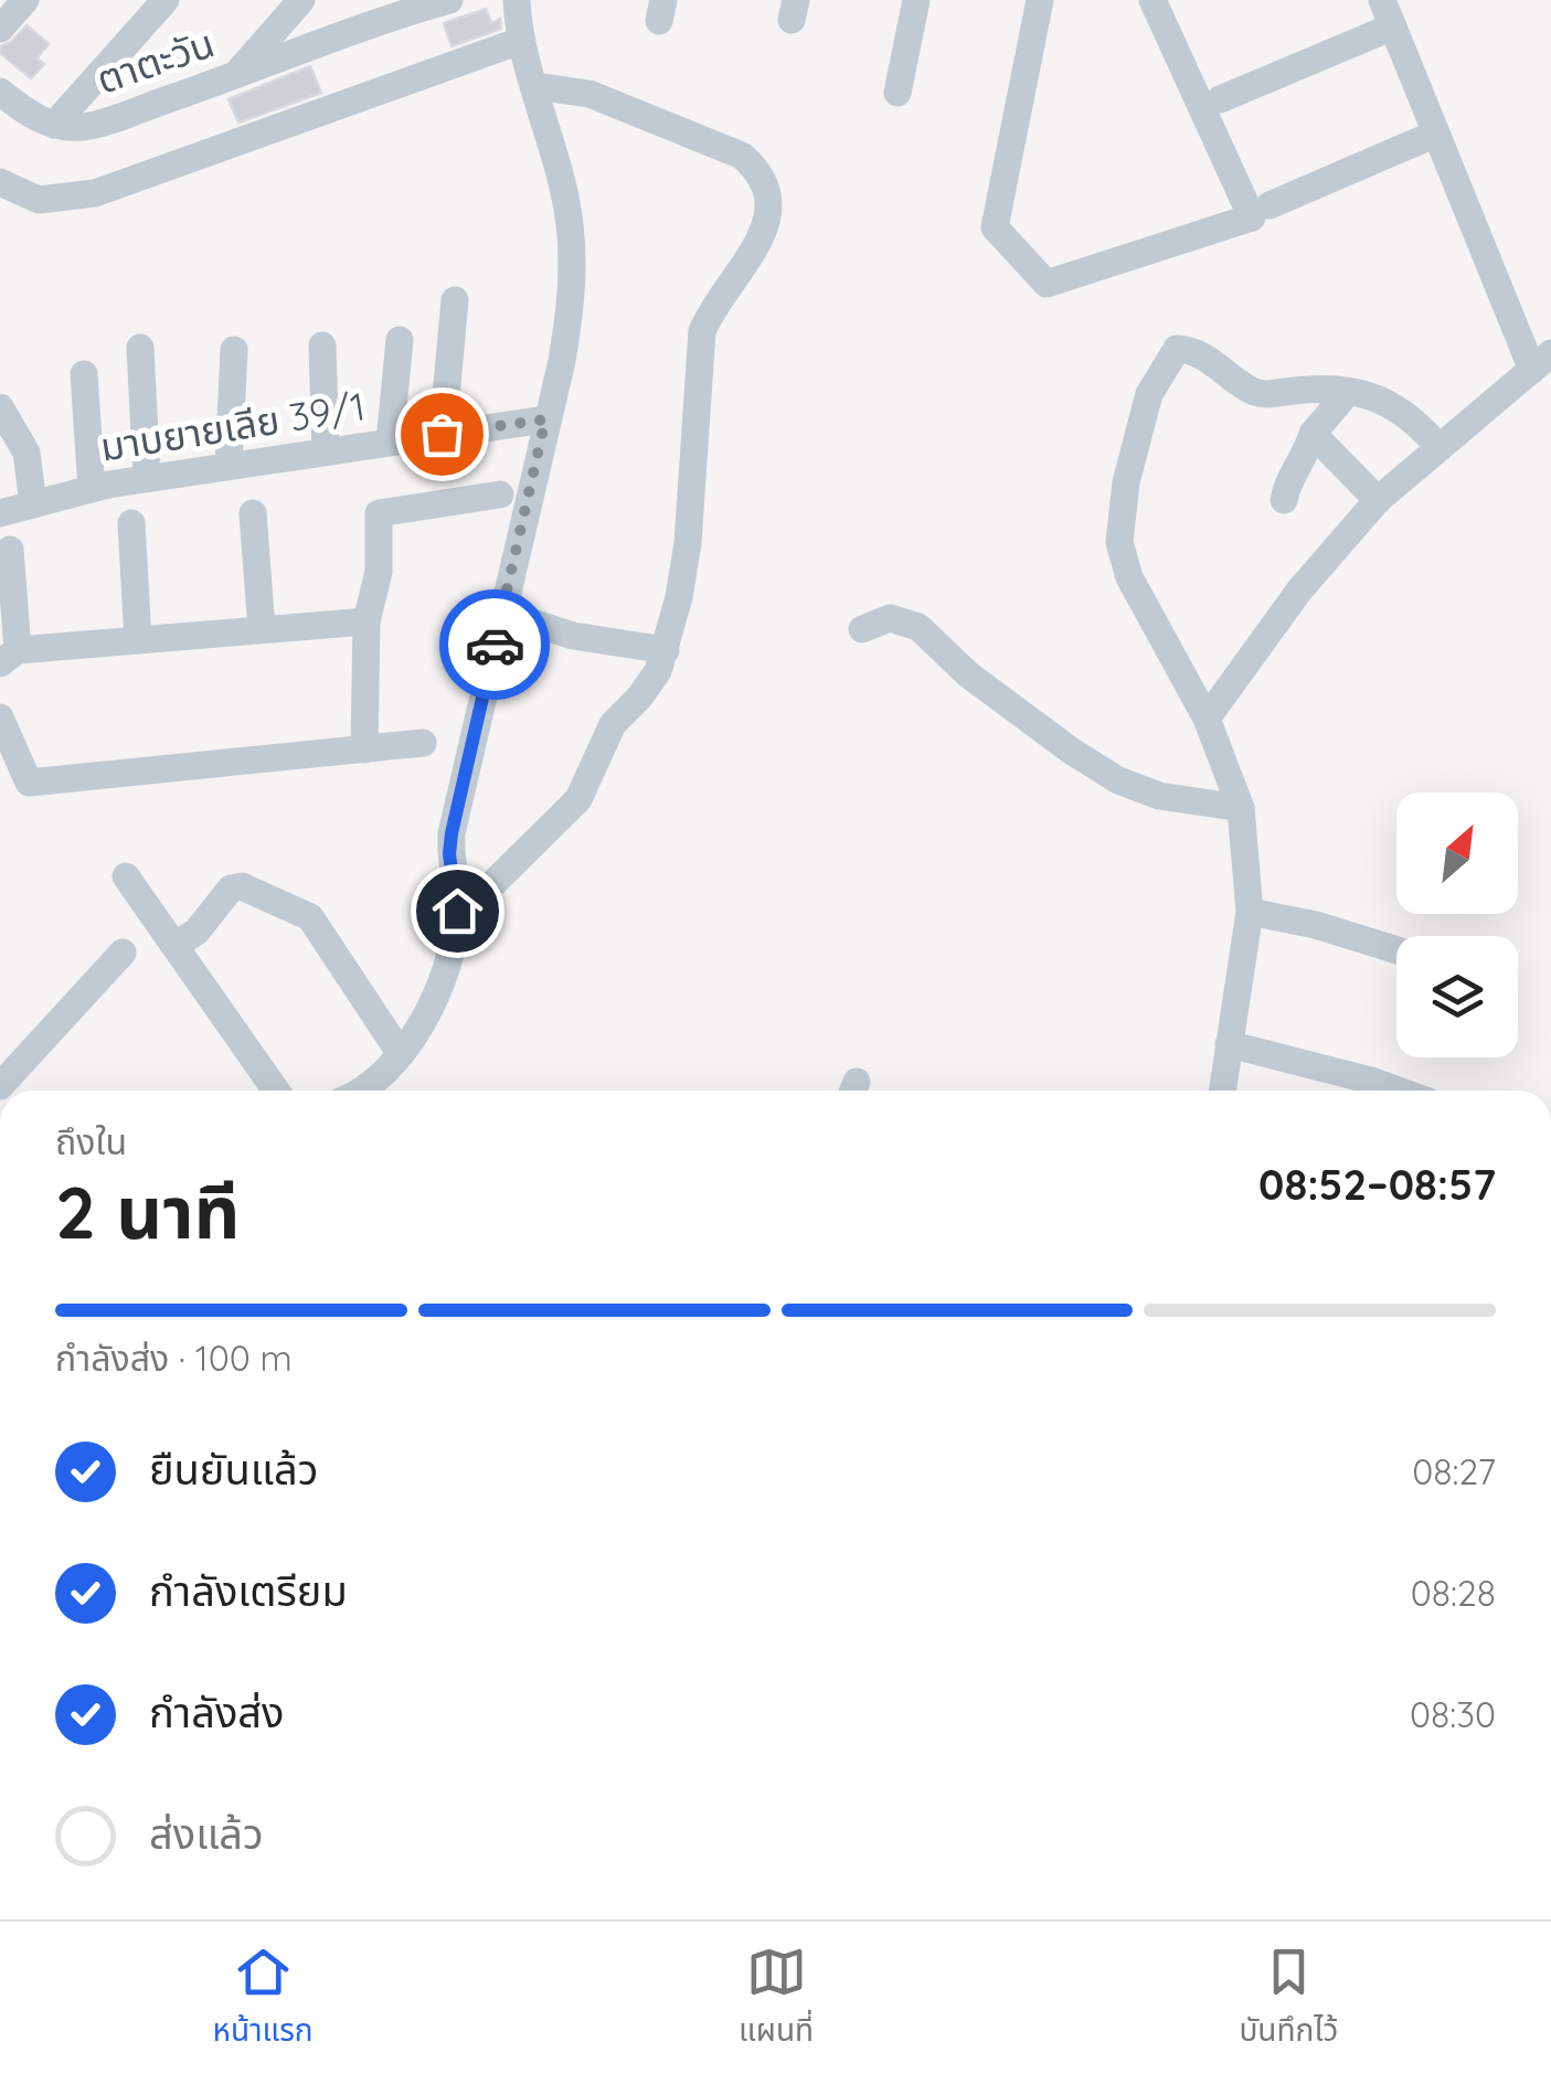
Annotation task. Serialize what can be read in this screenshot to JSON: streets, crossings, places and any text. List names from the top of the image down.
{
  "streets": {
    "street": ["ตาตะวัน", "มาบยายเลีย 39/1"]
  },
  "north": "top right",
  "page": {
    "heading": ["2 นาที", "ถึงใน", "08:52–08:57"],
    "bar": "กำลังส่ง · 100 m",
    "list": [
      ["ยืนยันแล้ว", "08:27"],
      ["กำลังเตรียม", "08:28"],
      ["กำลังส่ง", "08:30"],
      "ส่งแล้ว"
    ],
    "tabs": ["หน้าแรก", "แผนที่", "บันทึกไว้"]
  }
}
